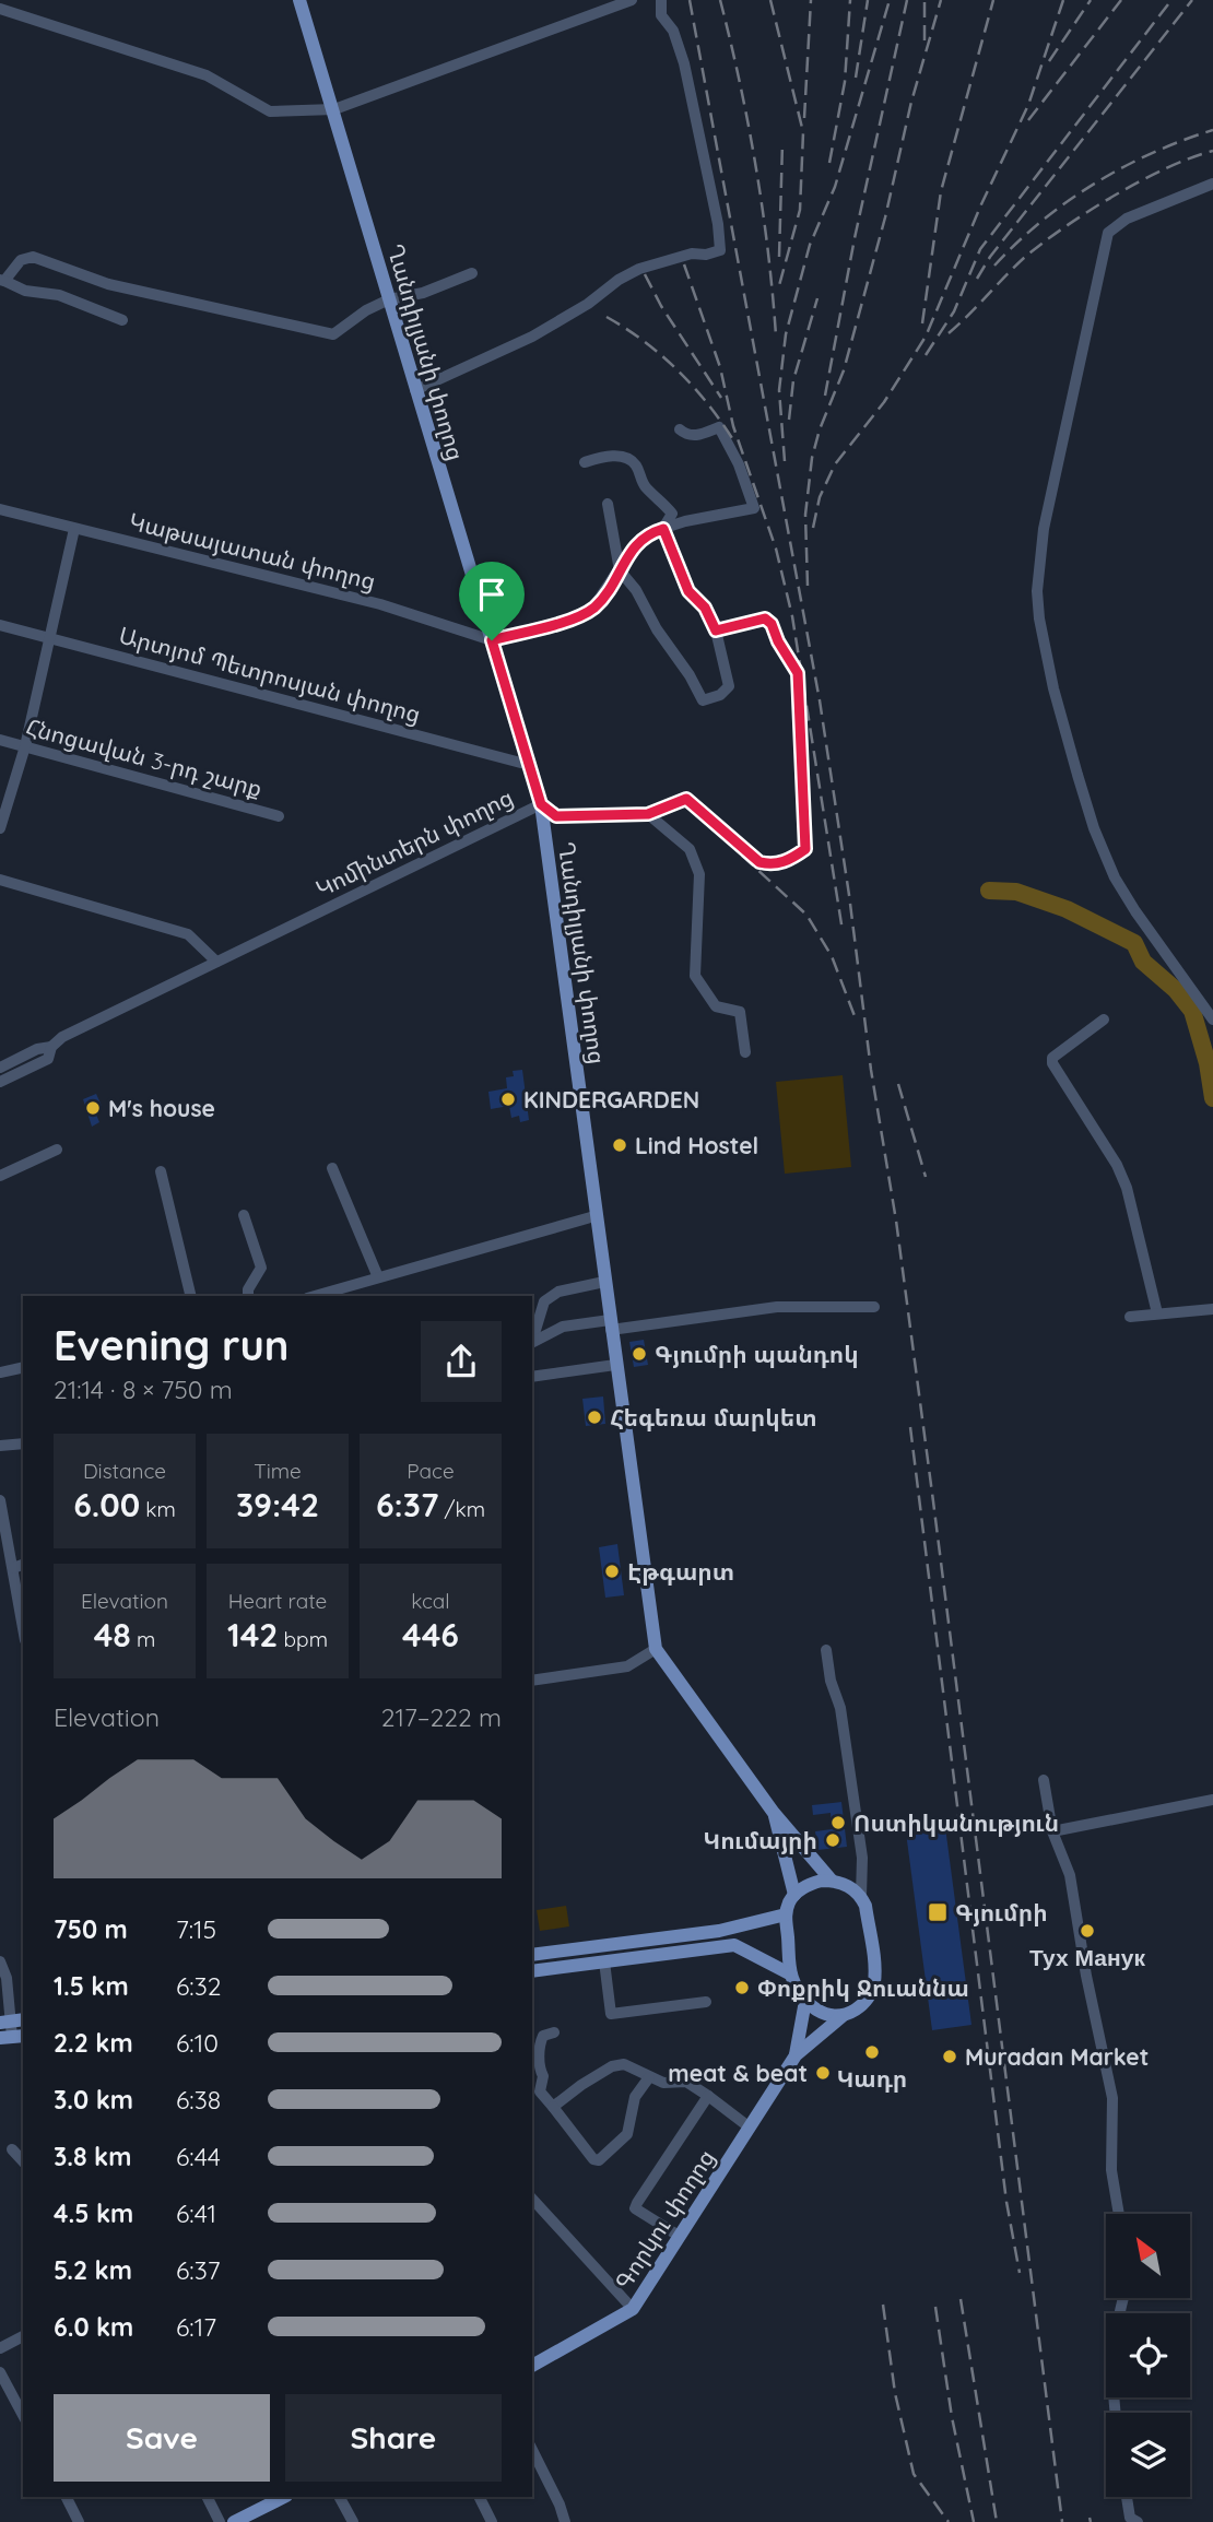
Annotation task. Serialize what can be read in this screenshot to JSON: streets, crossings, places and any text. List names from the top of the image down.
{
  "streets": {
    "main road": ["Ղանդիլյանի փողոց", "Գորկու փողոց"],
    "street": [
      "Կաթսայատան փողոց",
      "Արտյոմ Պետրոսյան փողոց",
      "Հնոցավան 3-րդ շարք",
      "Կոմինտերն փողոց"
    ]
  },
  "crossings": [
    ["Ղանդիլյանի փողոց", "Կաթսայատան փողոց"],
    ["Ղանդիլյանի փողոց", "Արտյոմ Պետրոսյան փողոց"],
    ["Ղանդիլյանի փողոց", "Կոմինտերն փողոց"],
    ["Ղանդիլյանի փողոց", "Գորկու փողոց"]
  ],
  "places": {
    "other": [
      "KINDERGARDEN",
      "M's house",
      "Lind Hostel",
      "Գյումրի պանդոկ",
      "Հեգեռա մարկետ",
      "Էթգարտ",
      "Ոստիկանություն",
      "Կումայրի",
      "Тух Манук",
      "Փոքրիկ Ջուաննա",
      "Կադր",
      "Muradan Market",
      "meat & beat"
    ],
    "transit": ["Գյումրի"]
  },
  "north": "top left",
  "page": {
    "heading": ["Evening run", "21:14 · 8 × 750 m"],
    "stats": [
      ["Distance", "6.00 km"],
      ["Time", "39:42"],
      ["Pace", "6:37 /km"],
      ["Elevation", "48 m"],
      ["Heart rate", "142 bpm"],
      ["kcal", "446"]
    ],
    "chart": ["Elevation", "217–222 m"],
    "list": [
      {
        "name": "750 m",
        "note": "7:15"
      },
      {
        "name": "1.5 km",
        "note": "6:32"
      },
      {
        "name": "2.2 km",
        "note": "6:10"
      },
      {
        "name": "3.0 km",
        "note": "6:38"
      },
      {
        "name": "3.8 km",
        "note": "6:44"
      },
      {
        "name": "4.5 km",
        "note": "6:41"
      },
      {
        "name": "5.2 km",
        "note": "6:37"
      },
      {
        "name": "6.0 km",
        "note": "6:17"
      }
    ],
    "buttons": ["Save", "Share"]
  }
}
